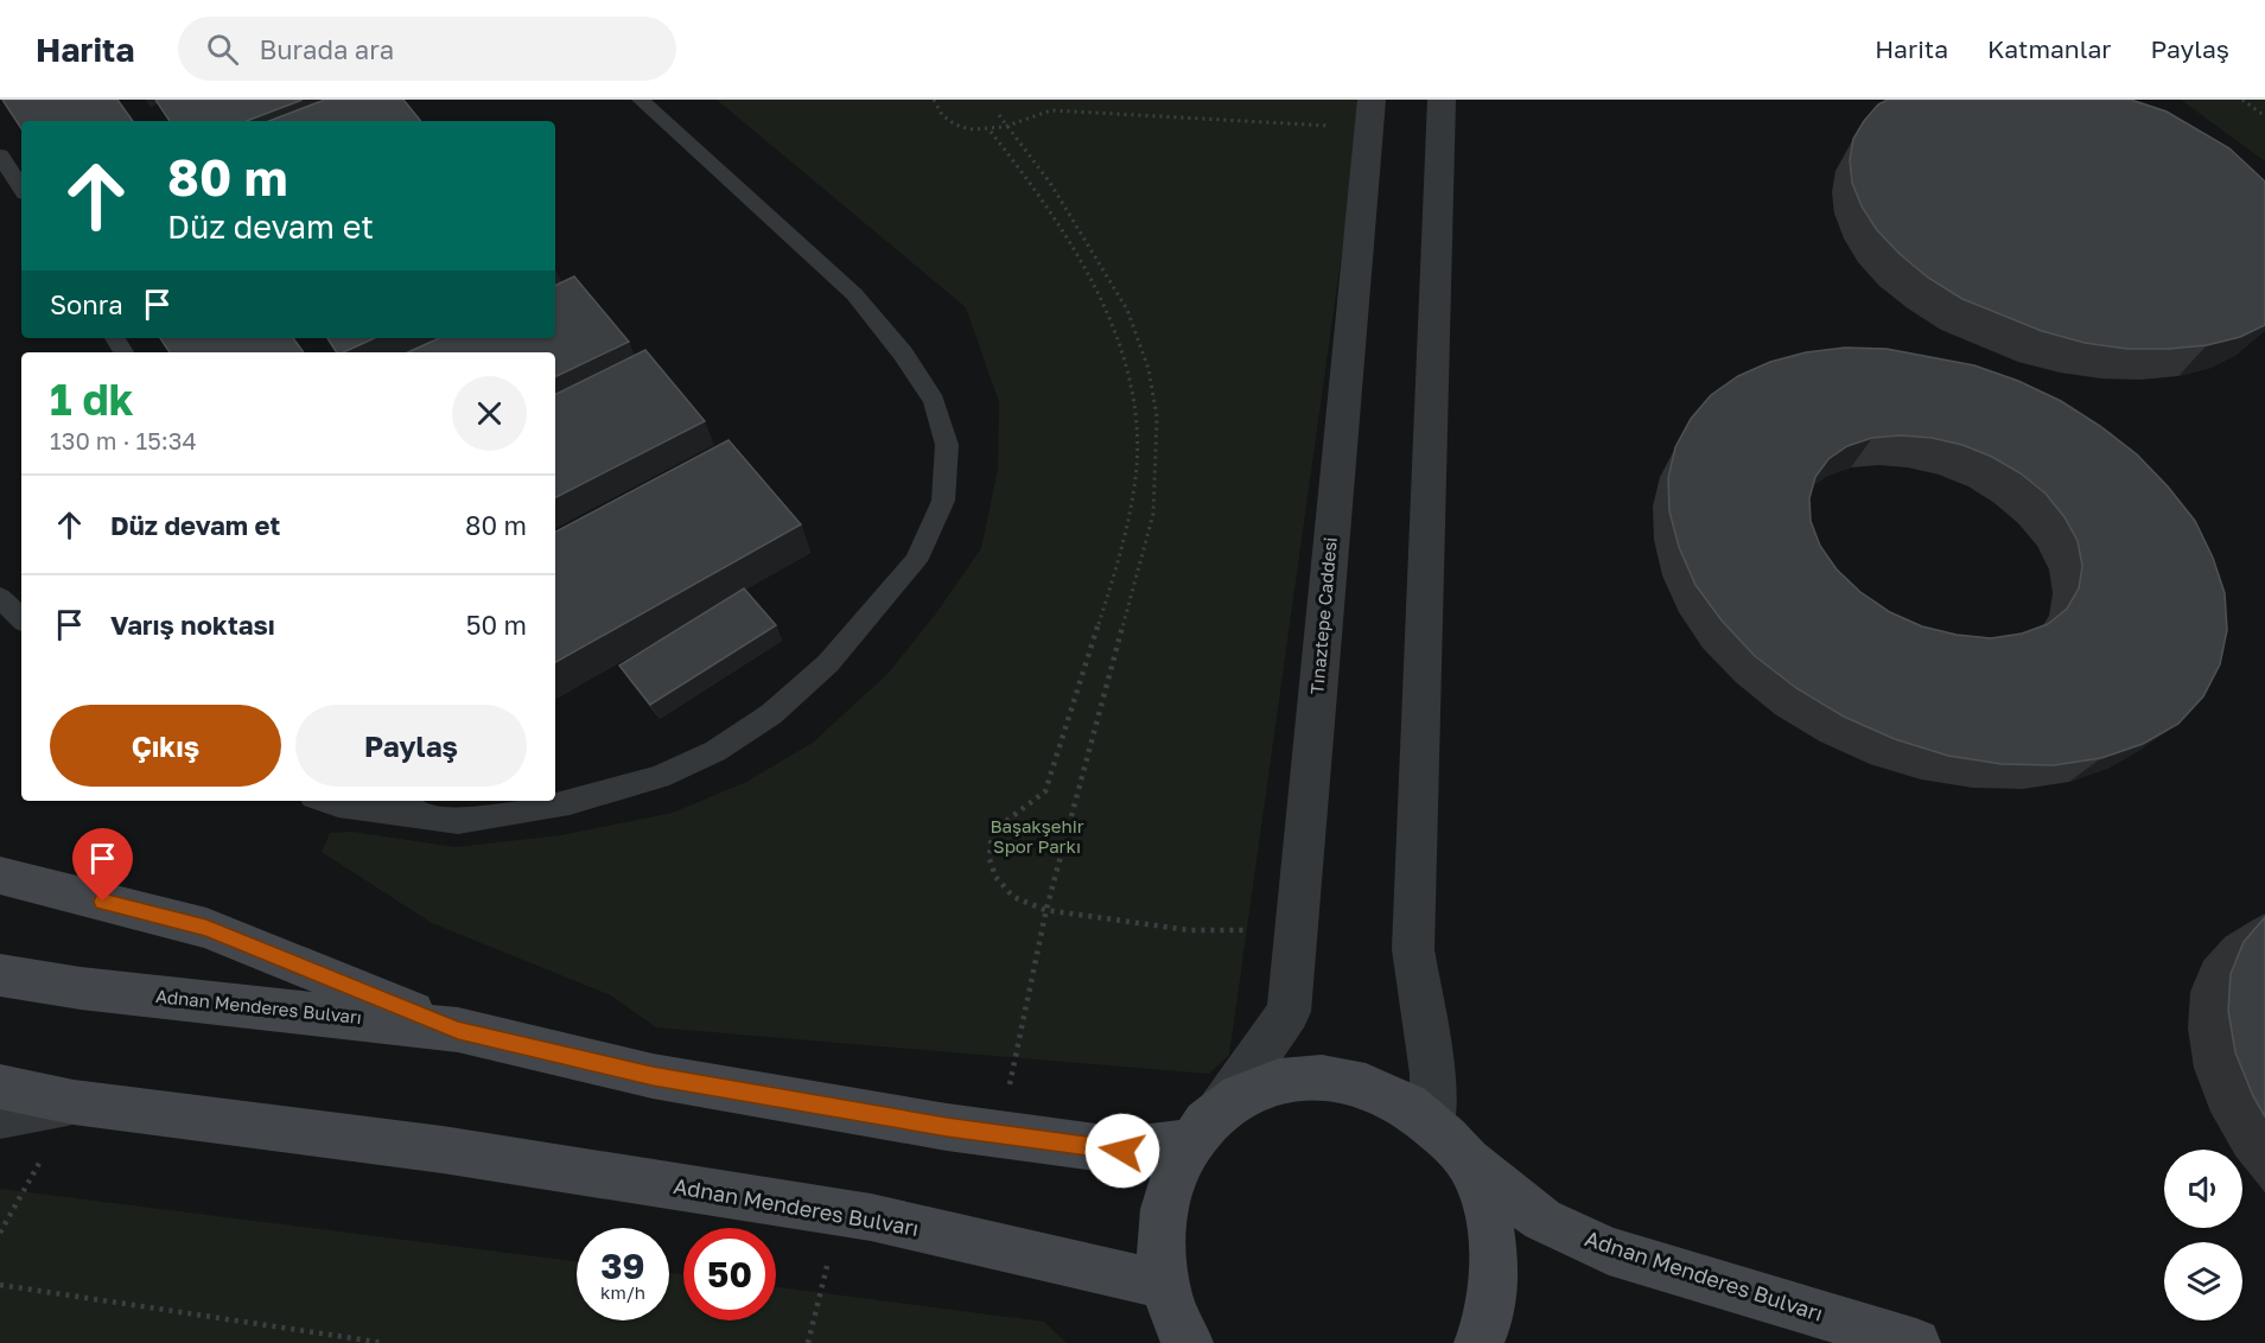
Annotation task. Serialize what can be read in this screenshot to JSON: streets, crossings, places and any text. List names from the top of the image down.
{
  "streets": {
    "main road": ["Adnan Menderes Bulvarı"],
    "street": ["Tınaztepe Caddesi"]
  },
  "crossings": [
    ["Tınaztepe Caddesi", "Adnan Menderes Bulvarı"]
  ],
  "parks": ["Başakşehir Spor Parkı"],
  "page": {
    "header": "Harita",
    "search": "Burada ara",
    "nav": ["Harita", "Katmanlar", "Paylaş"],
    "turn": ["80 m", "Düz devam et"],
    "then": "Sonra",
    "heading": ["1 dk", "130 m · 15:34"],
    "list": [
      {
        "name": "Düz devam et",
        "value": "80 m"
      },
      {
        "name": "Varış noktası",
        "value": "50 m"
      }
    ],
    "buttons": ["Çıkış", "Paylaş"],
    "speed": "39 km/h",
    "limit": "50"
  }
}
